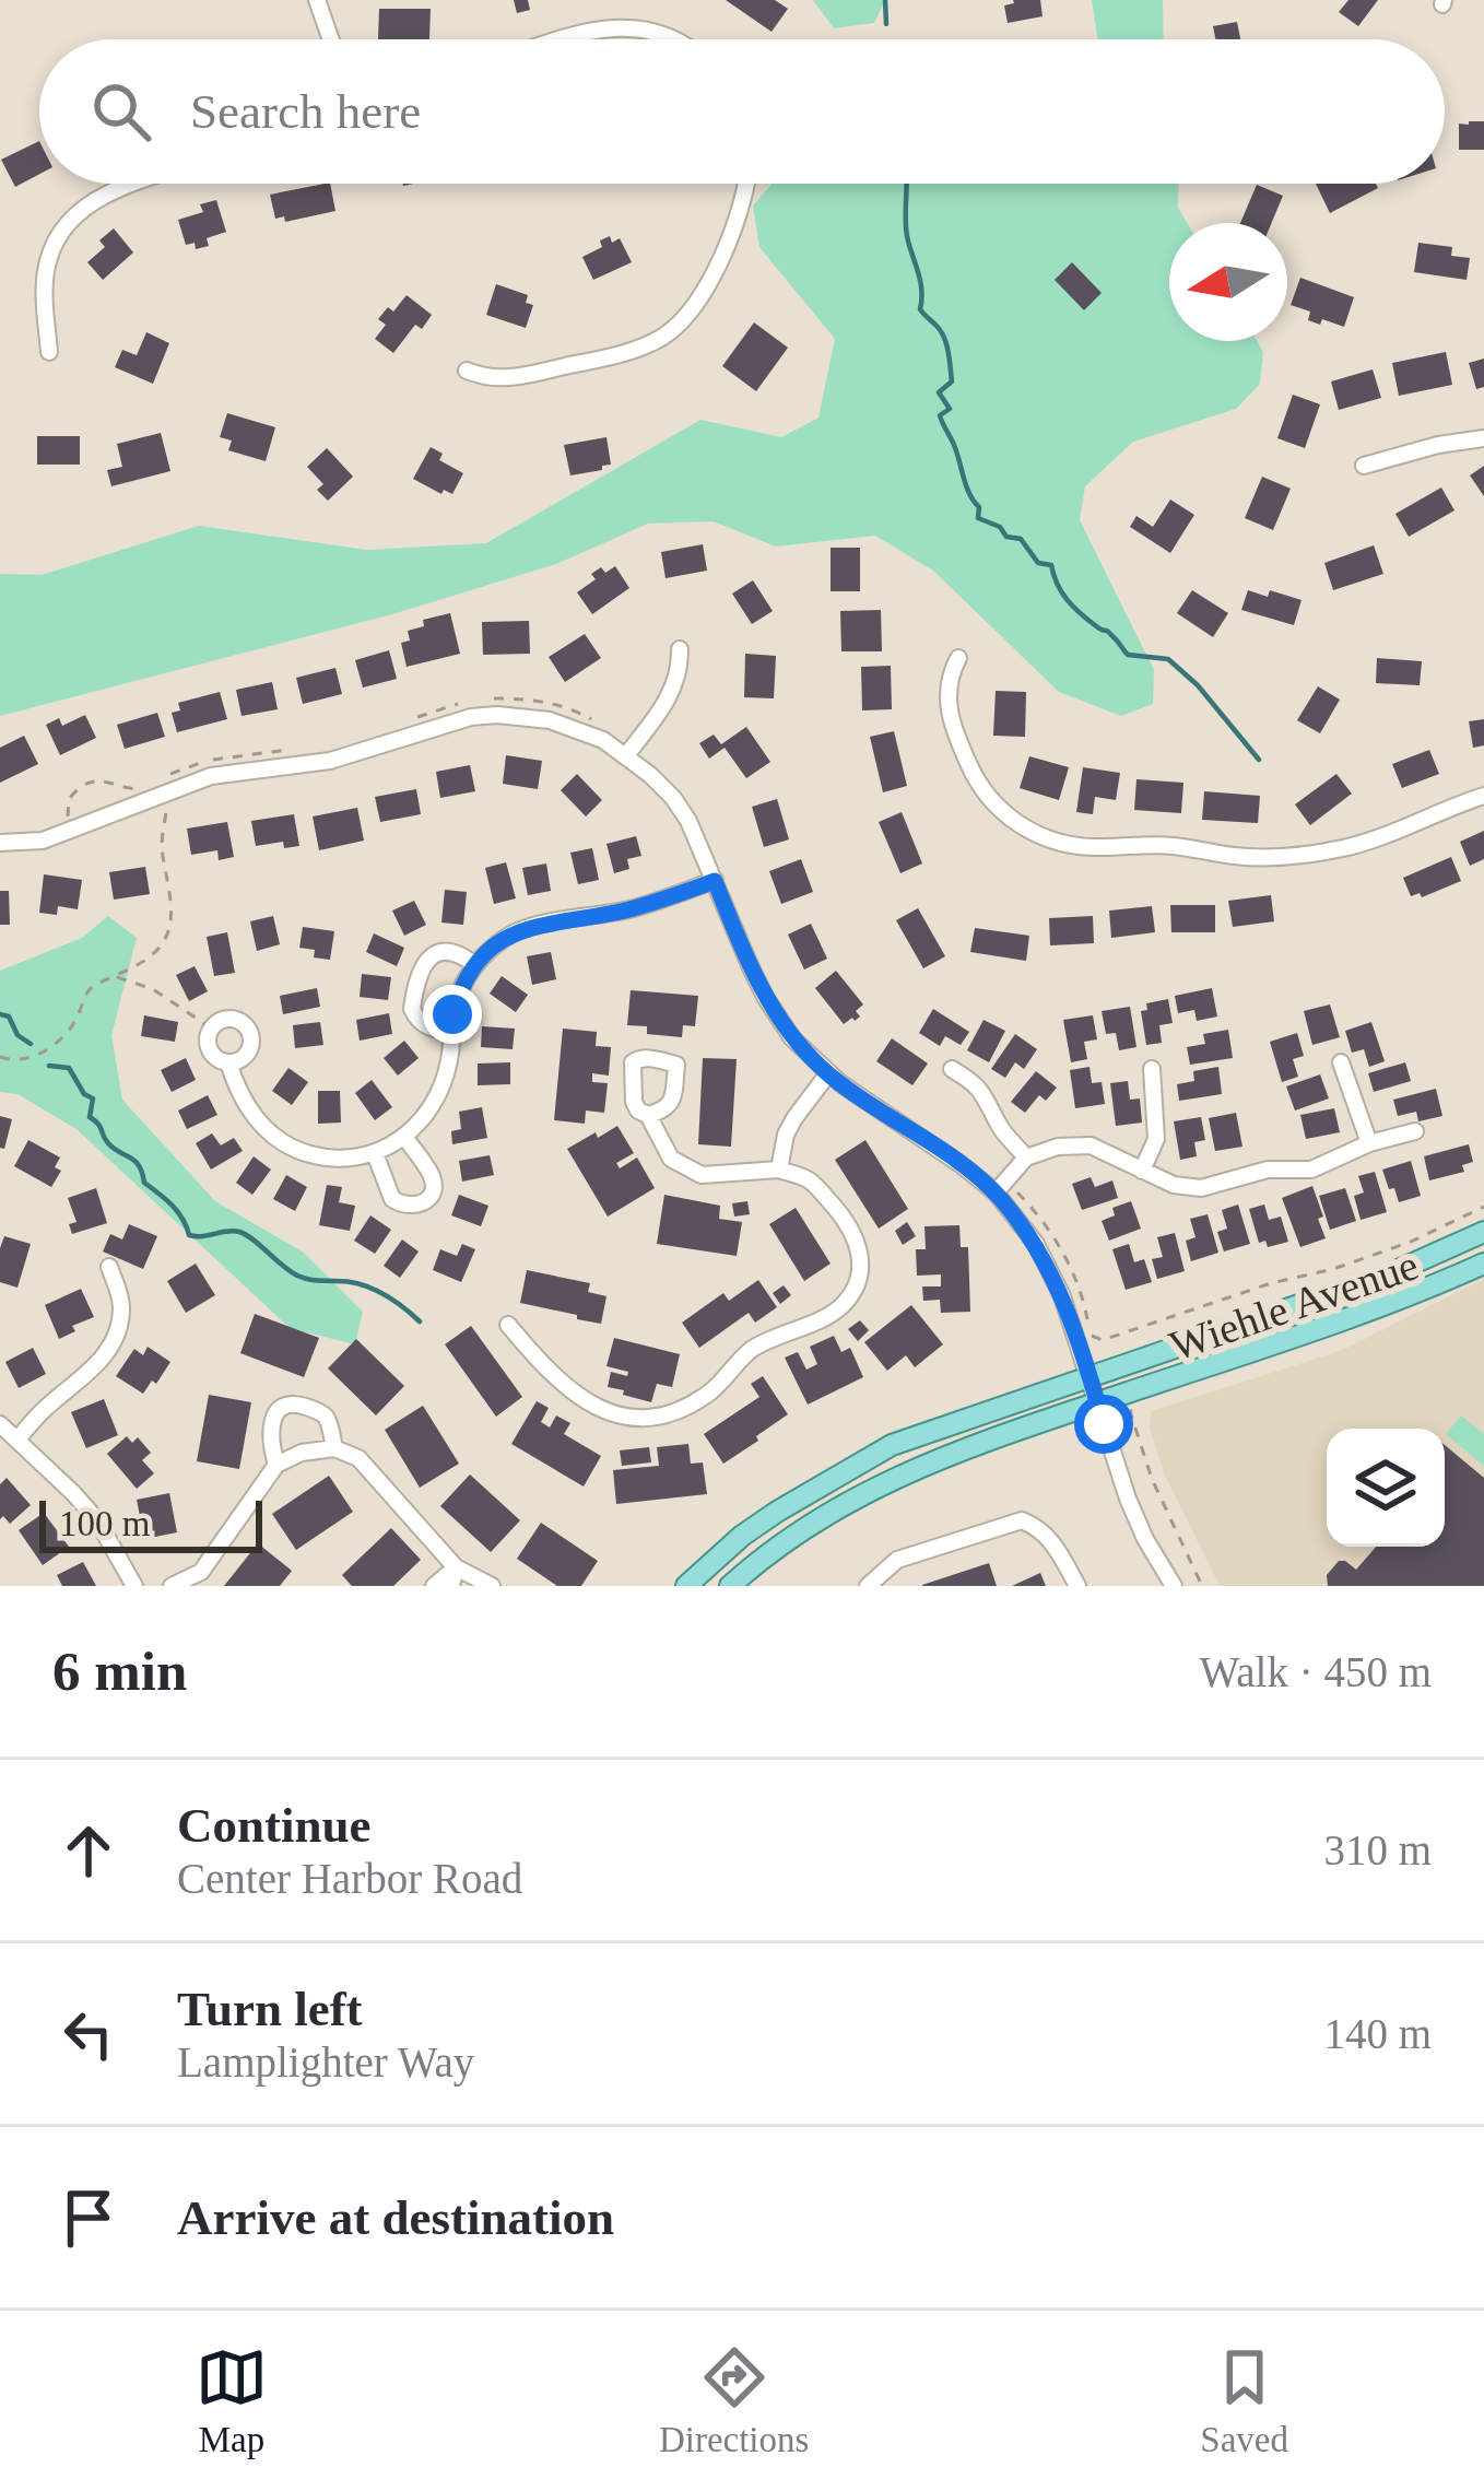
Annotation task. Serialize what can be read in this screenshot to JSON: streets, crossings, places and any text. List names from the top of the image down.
{
  "streets": {
    "main road": ["Wiehle Avenue"]
  },
  "scale_bar": "100 m",
  "north": "left",
  "page": {
    "search": "Search here",
    "scale": "100 m",
    "heading": ["6 min", "Walk · 450 m"],
    "list": [
      ["Continue", "Center Harbor Road", "310 m"],
      ["Turn left", "Lamplighter Way", "140 m"],
      "Arrive at destination"
    ],
    "nav": ["Map", "Directions", "Saved"]
  }
}
